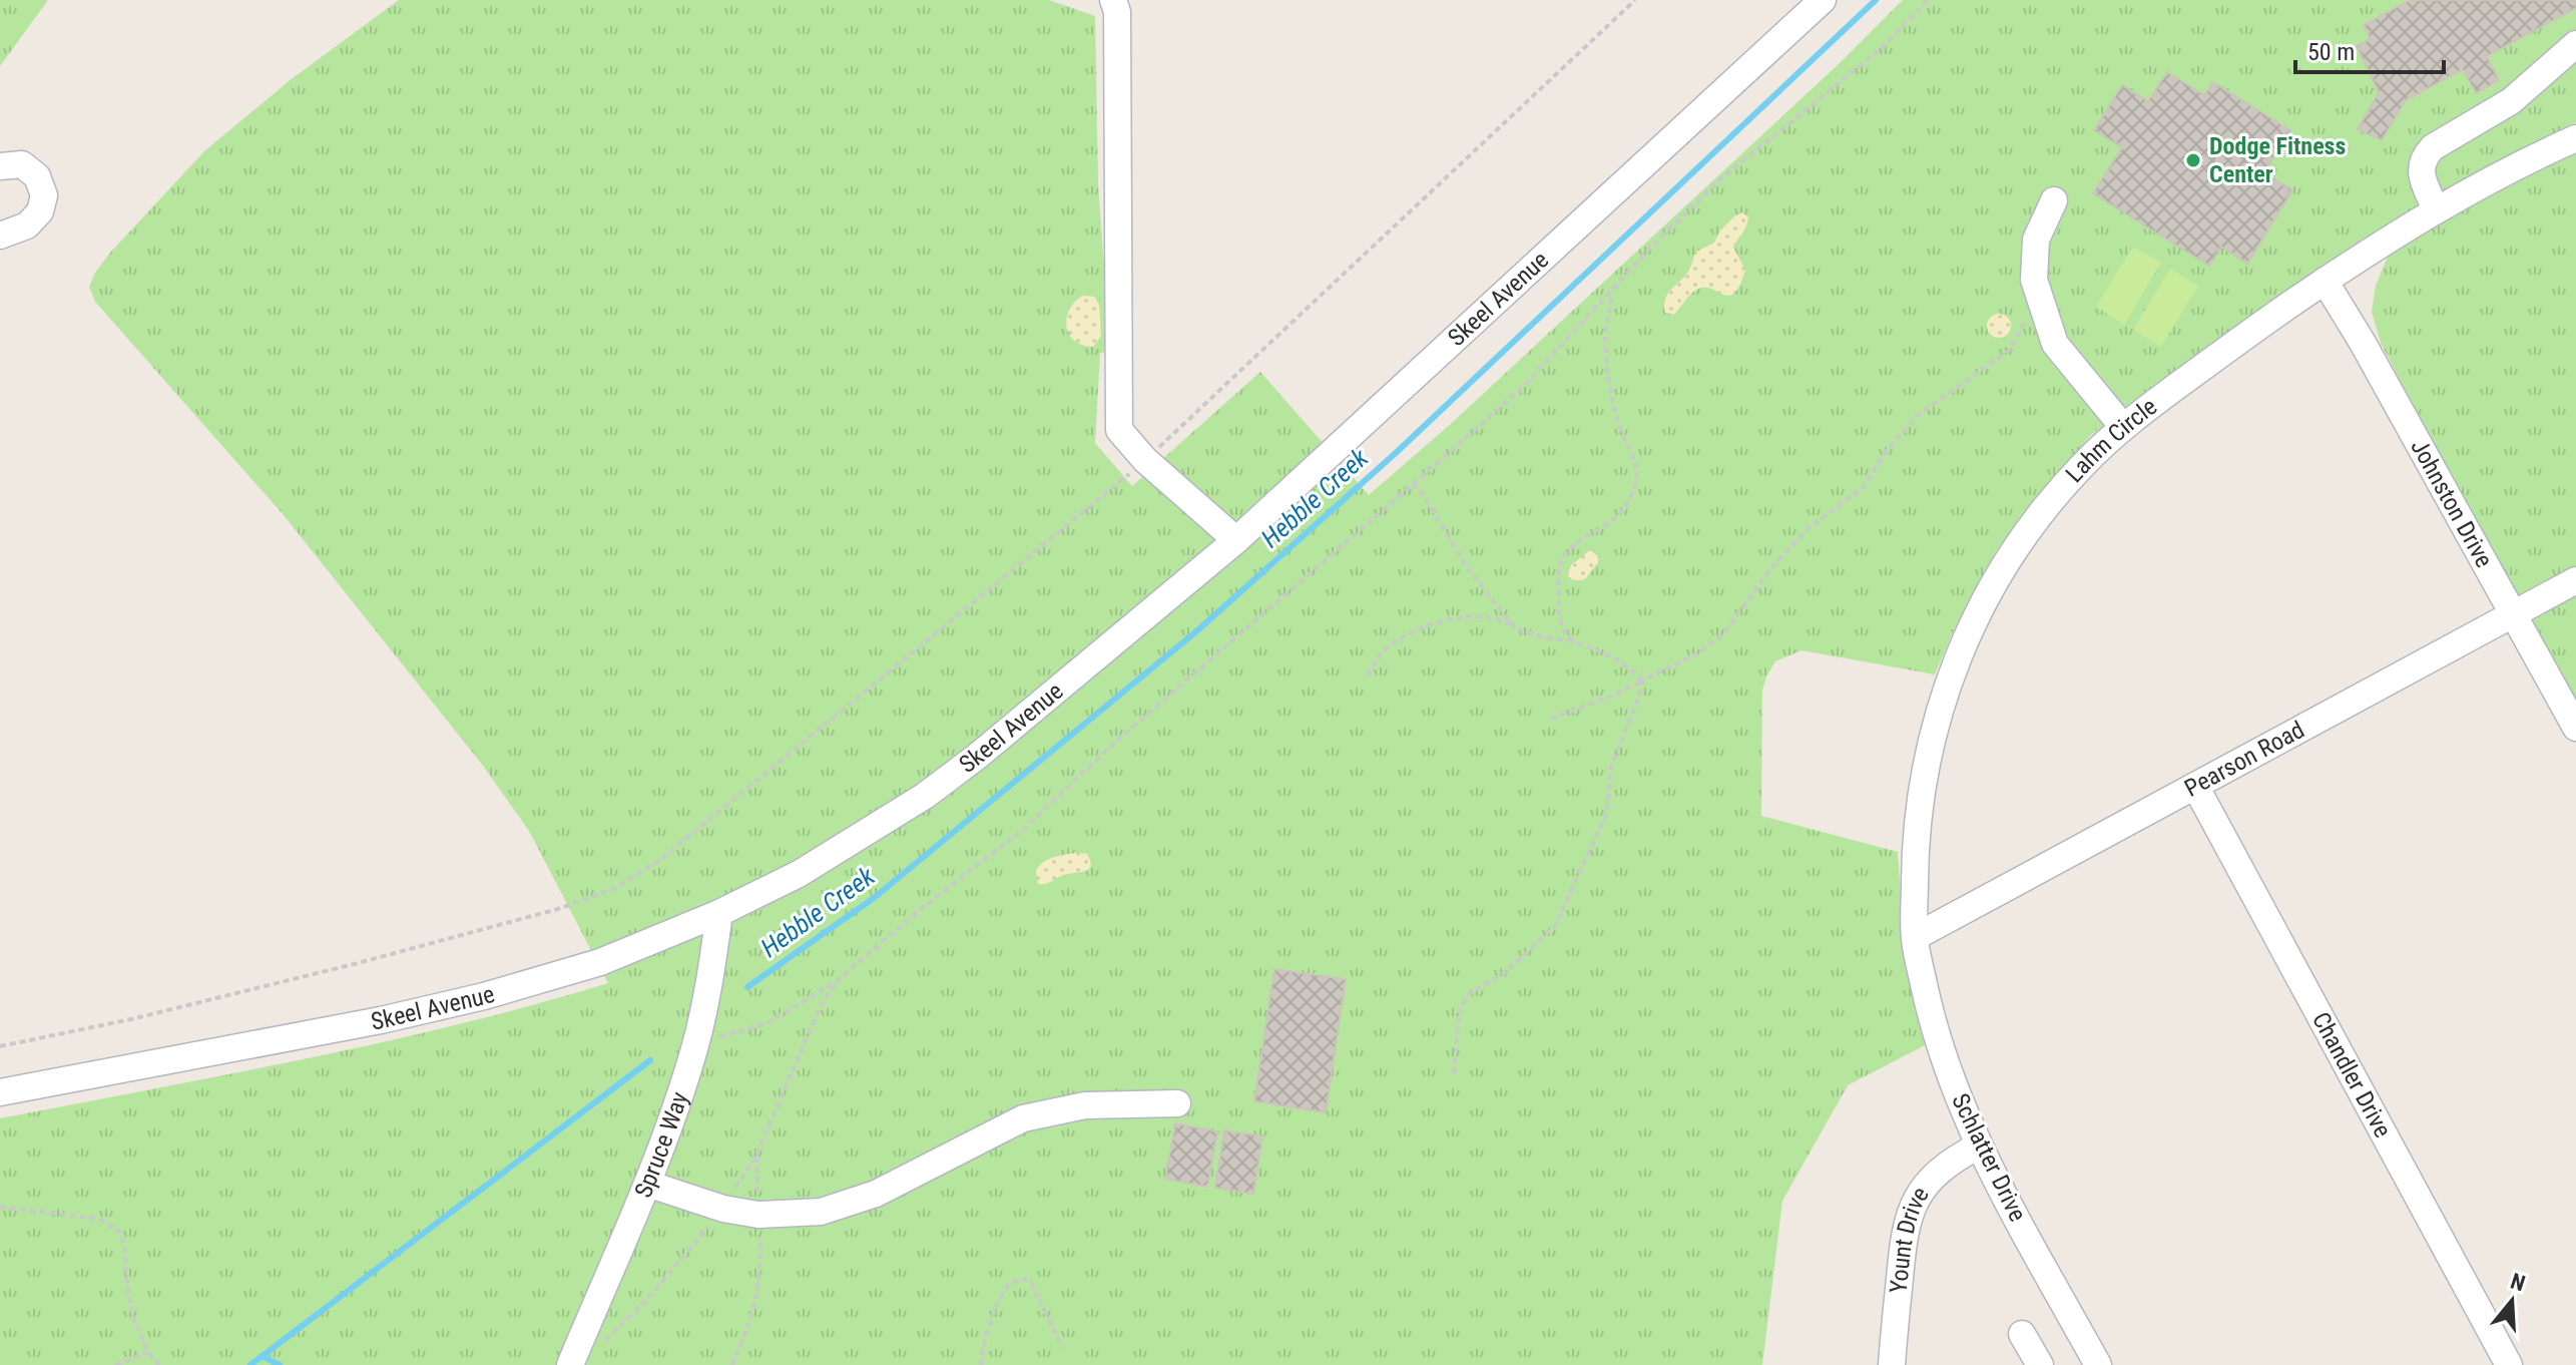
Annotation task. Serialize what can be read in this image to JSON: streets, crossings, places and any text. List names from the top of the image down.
{
  "streets": {
    "street": [
      "Skeel Avenue",
      "Lahm Circle",
      "Johnston Drive",
      "Pearson Road",
      "Chandler Drive",
      "Spruce Way",
      "Schlatter Drive",
      "Yount Drive"
    ]
  },
  "crossings": [
    ["Skeel Avenue", "Spruce Way"],
    ["Lahm Circle", "Johnston Drive"],
    ["Lahm Circle", "Pearson Road"],
    ["Lahm Circle", "Schlatter Drive"],
    ["Johnston Drive", "Pearson Road"],
    ["Pearson Road", "Chandler Drive"],
    ["Pearson Road", "Schlatter Drive"],
    ["Schlatter Drive", "Yount Drive"]
  ],
  "water": ["Hebble Creek"],
  "places": ["Dodge Fitness Center"],
  "scale_bar": "50 m",
  "north": "top"
}
